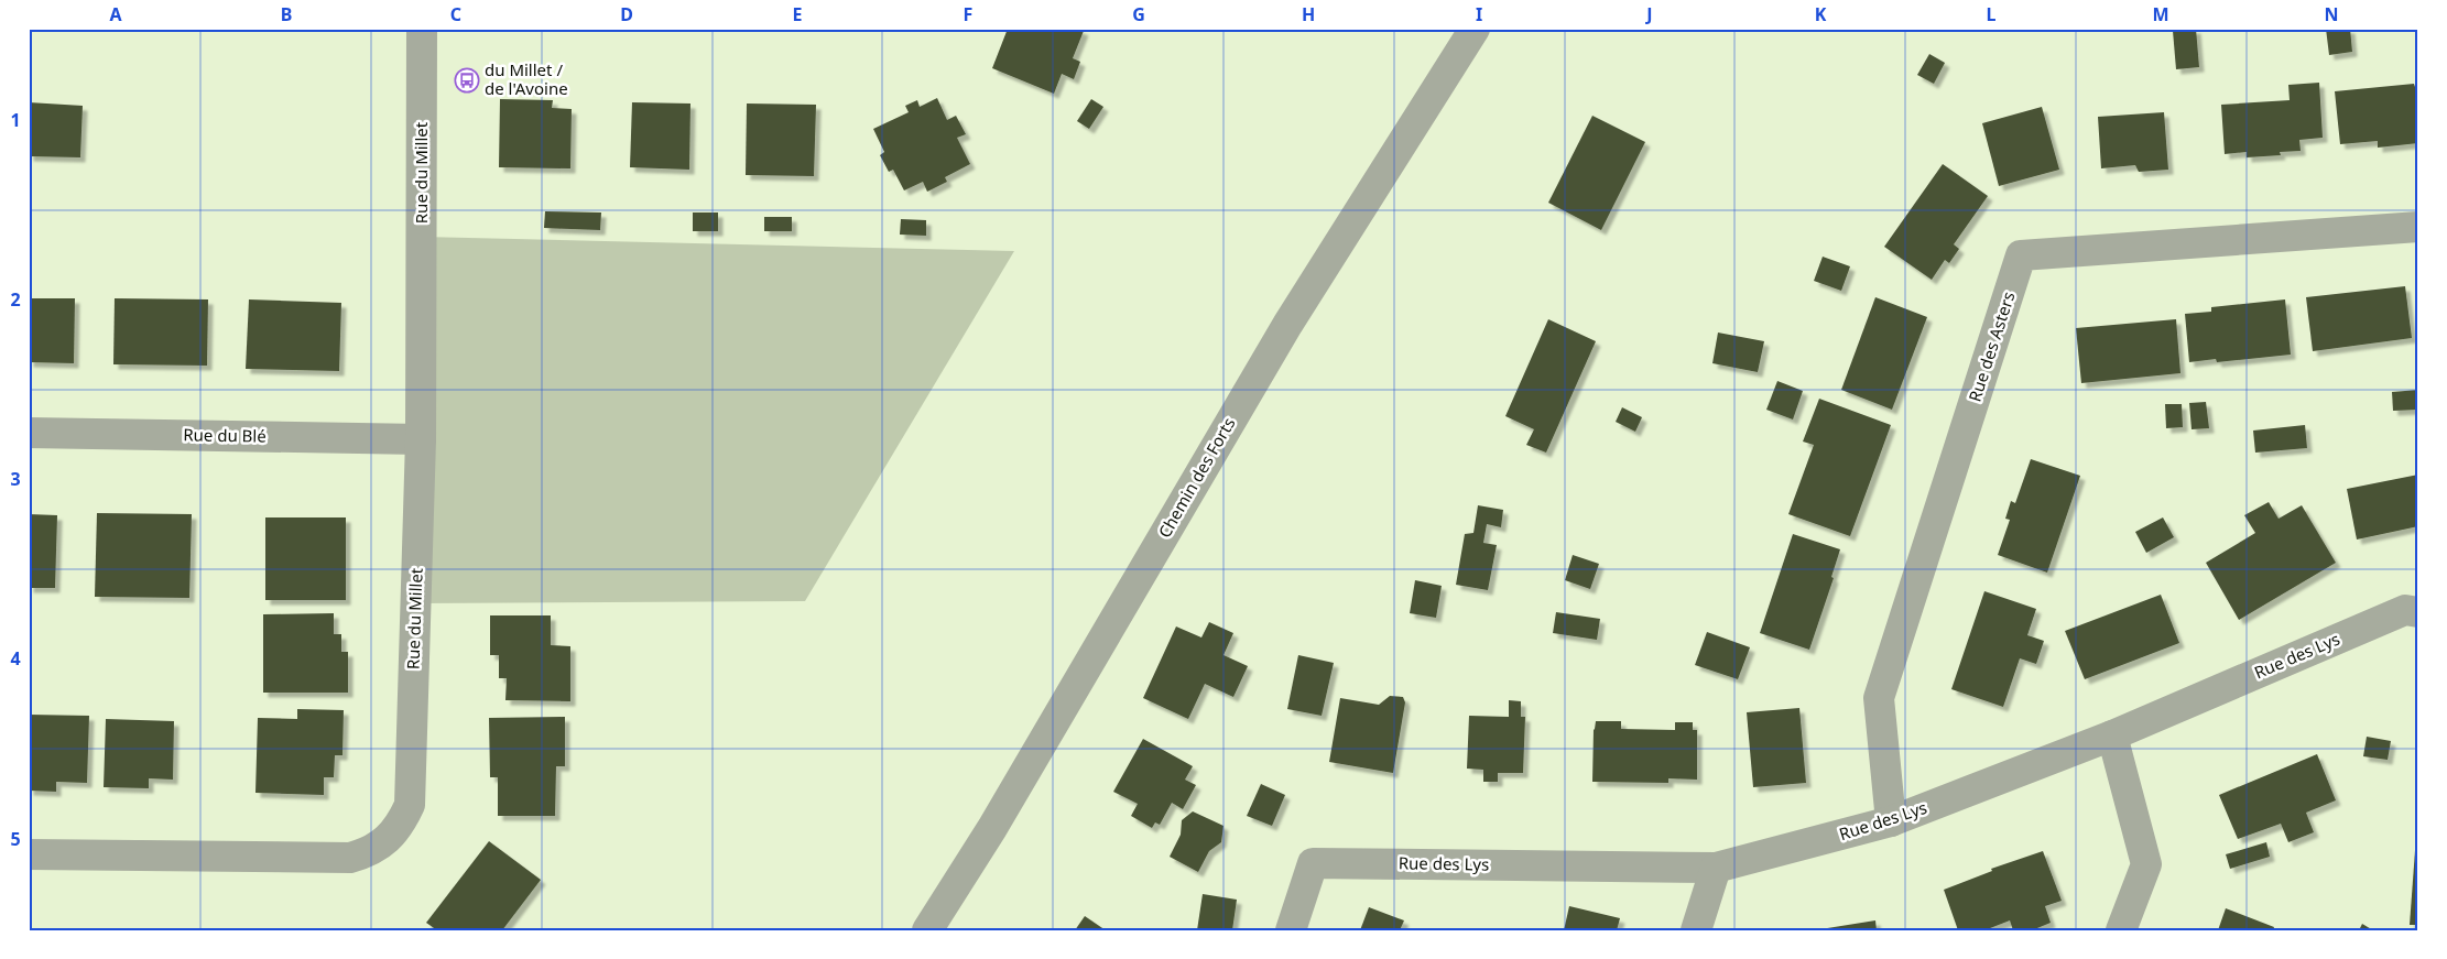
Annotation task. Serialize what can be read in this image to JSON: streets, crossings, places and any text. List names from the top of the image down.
{
  "streets": {
    "street": [
      "Rue du Millet",
      "Rue des Asters",
      "Rue du Blé",
      "Chemin des Forts",
      "Rue des Lys"
    ]
  },
  "crossings": [
    ["Rue du Millet", "Rue du Blé"],
    ["Rue des Asters", "Rue des Lys"]
  ],
  "places": {
    "bus stop": ["du Millet / de l'Avoine"]
  },
  "grid": {
    "columns": [
      "A",
      "B",
      "C",
      "D",
      "E",
      "F",
      "G",
      "H",
      "I",
      "J",
      "K",
      "L",
      "M",
      "N"
    ],
    "rows": [
      "1",
      "2",
      "3",
      "4",
      "5"
    ]
  }
}
